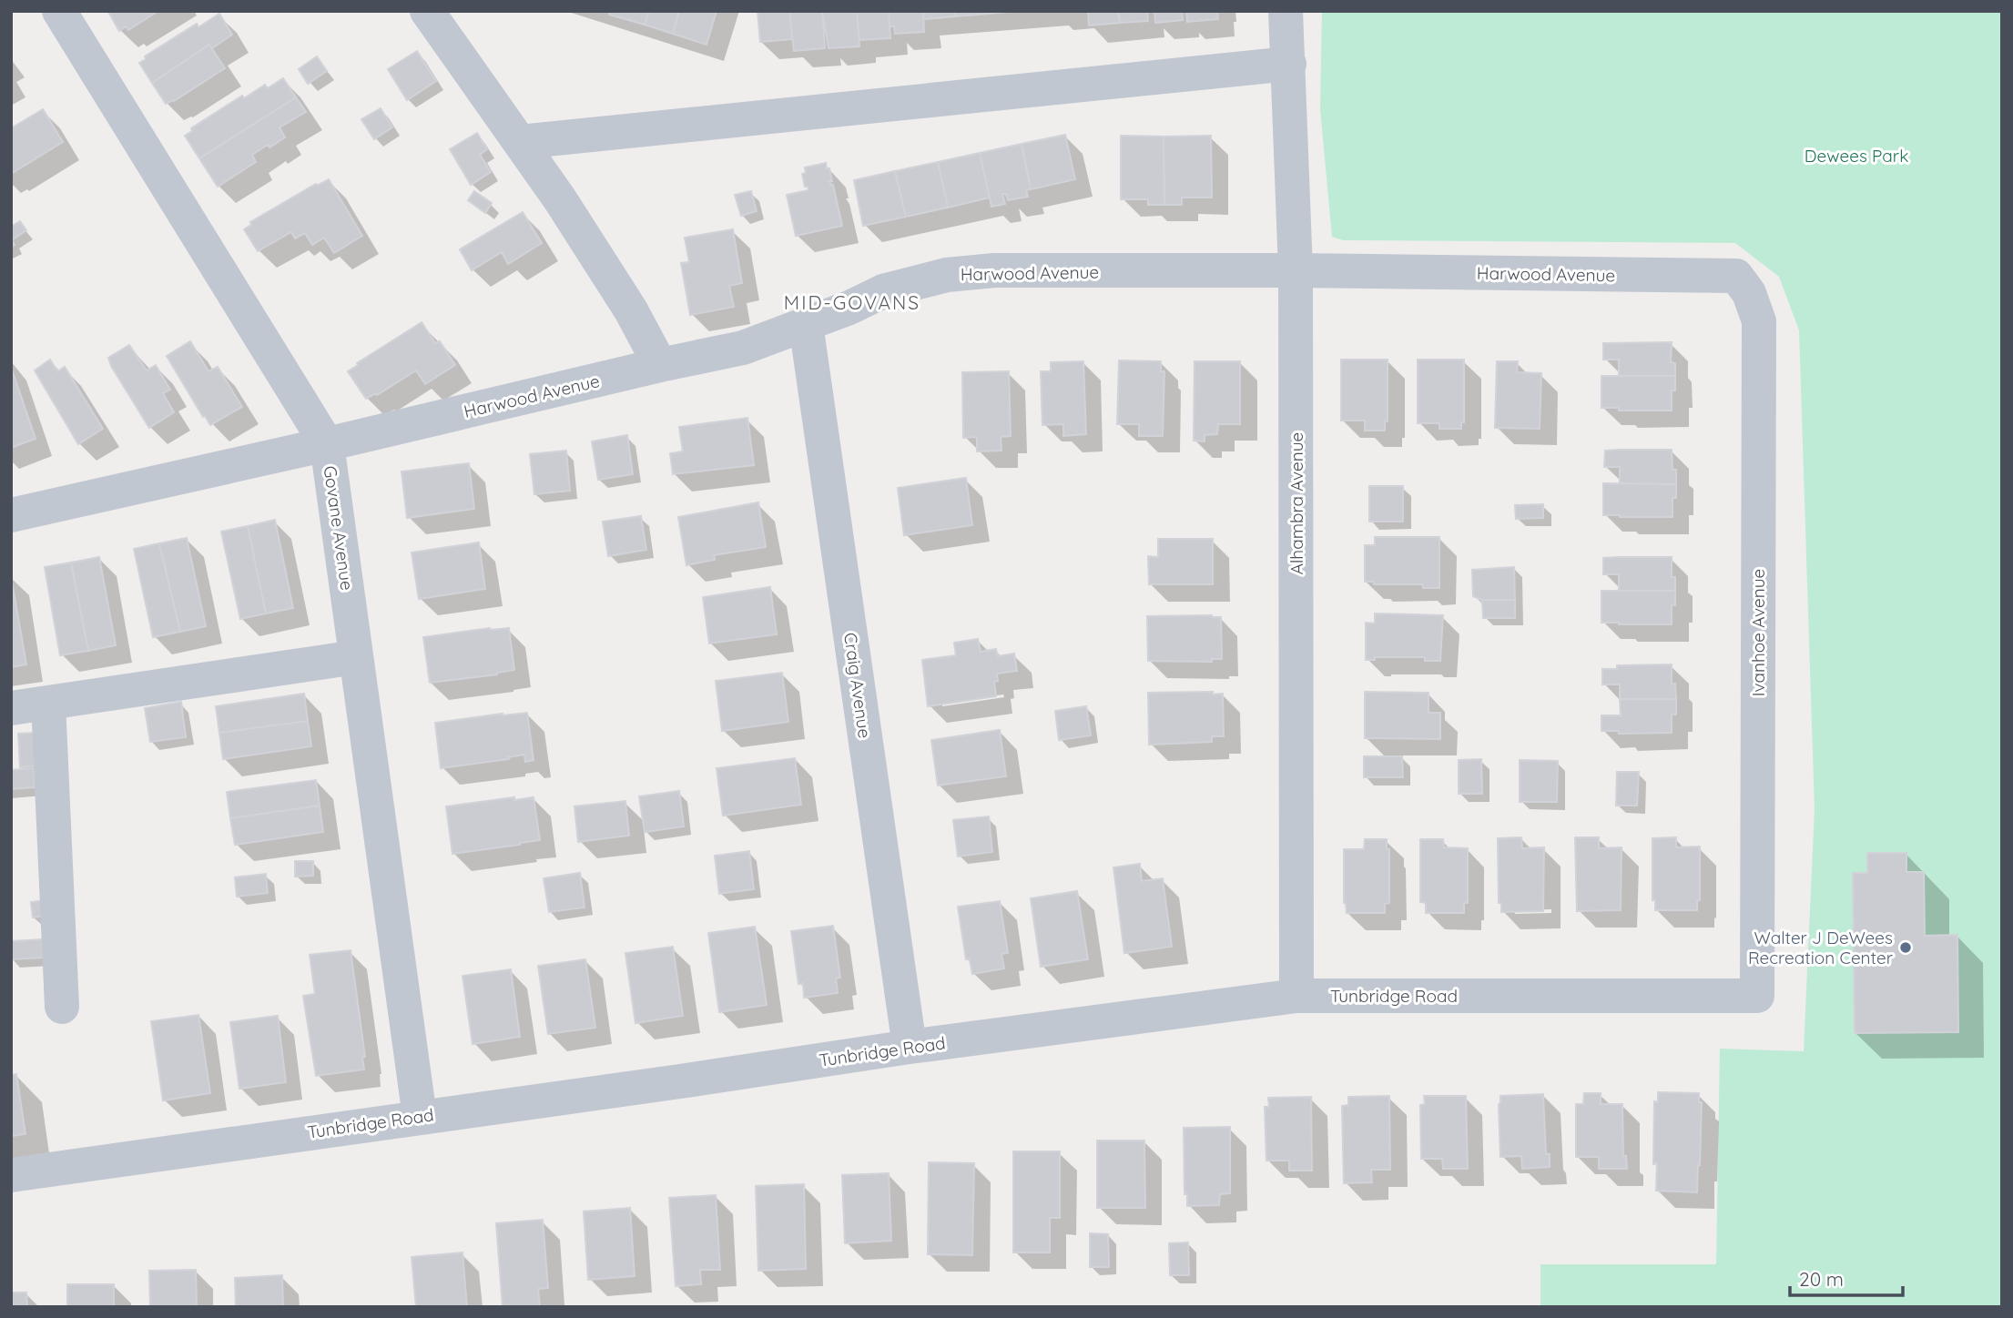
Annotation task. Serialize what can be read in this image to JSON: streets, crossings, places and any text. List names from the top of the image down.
{
  "streets": {
    "street": [
      "Harwood Avenue",
      "Alhambra Avenue",
      "Govane Avenue",
      "Ivanhoe Avenue",
      "Craig Avenue",
      "Tunbridge Road"
    ]
  },
  "crossings": [
    ["Harwood Avenue", "Alhambra Avenue"],
    ["Harwood Avenue", "Govane Avenue"],
    ["Harwood Avenue", "Ivanhoe Avenue"],
    ["Harwood Avenue", "Craig Avenue"],
    ["Alhambra Avenue", "Tunbridge Road"],
    ["Govane Avenue", "Tunbridge Road"],
    ["Ivanhoe Avenue", "Tunbridge Road"],
    ["Craig Avenue", "Tunbridge Road"]
  ],
  "districts": ["MID-GOVANS"],
  "parks": ["Dewees Park"],
  "places": ["Walter J DeWees Recreation Center"],
  "scale_bar": "20 m"
}
